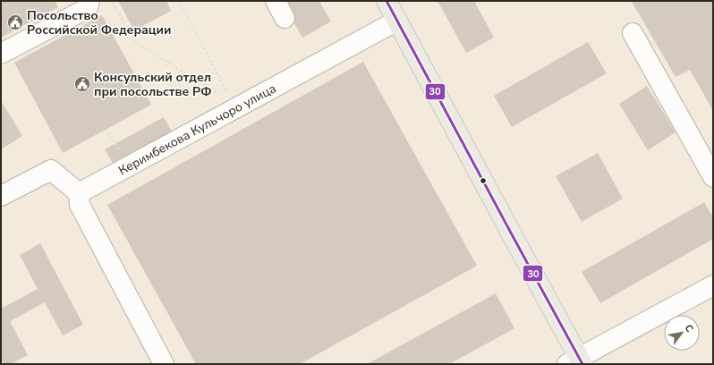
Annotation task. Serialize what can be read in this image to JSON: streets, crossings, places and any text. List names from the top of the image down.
{
  "streets": {
    "street": ["Керимбекова Кульчоро улица"]
  },
  "places": {
    "public building": ["Посольство Российской Федерации", "Консульский отдел при посольстве РФ"]
  },
  "lines": ["transit line 30"],
  "north": "top right"
}
